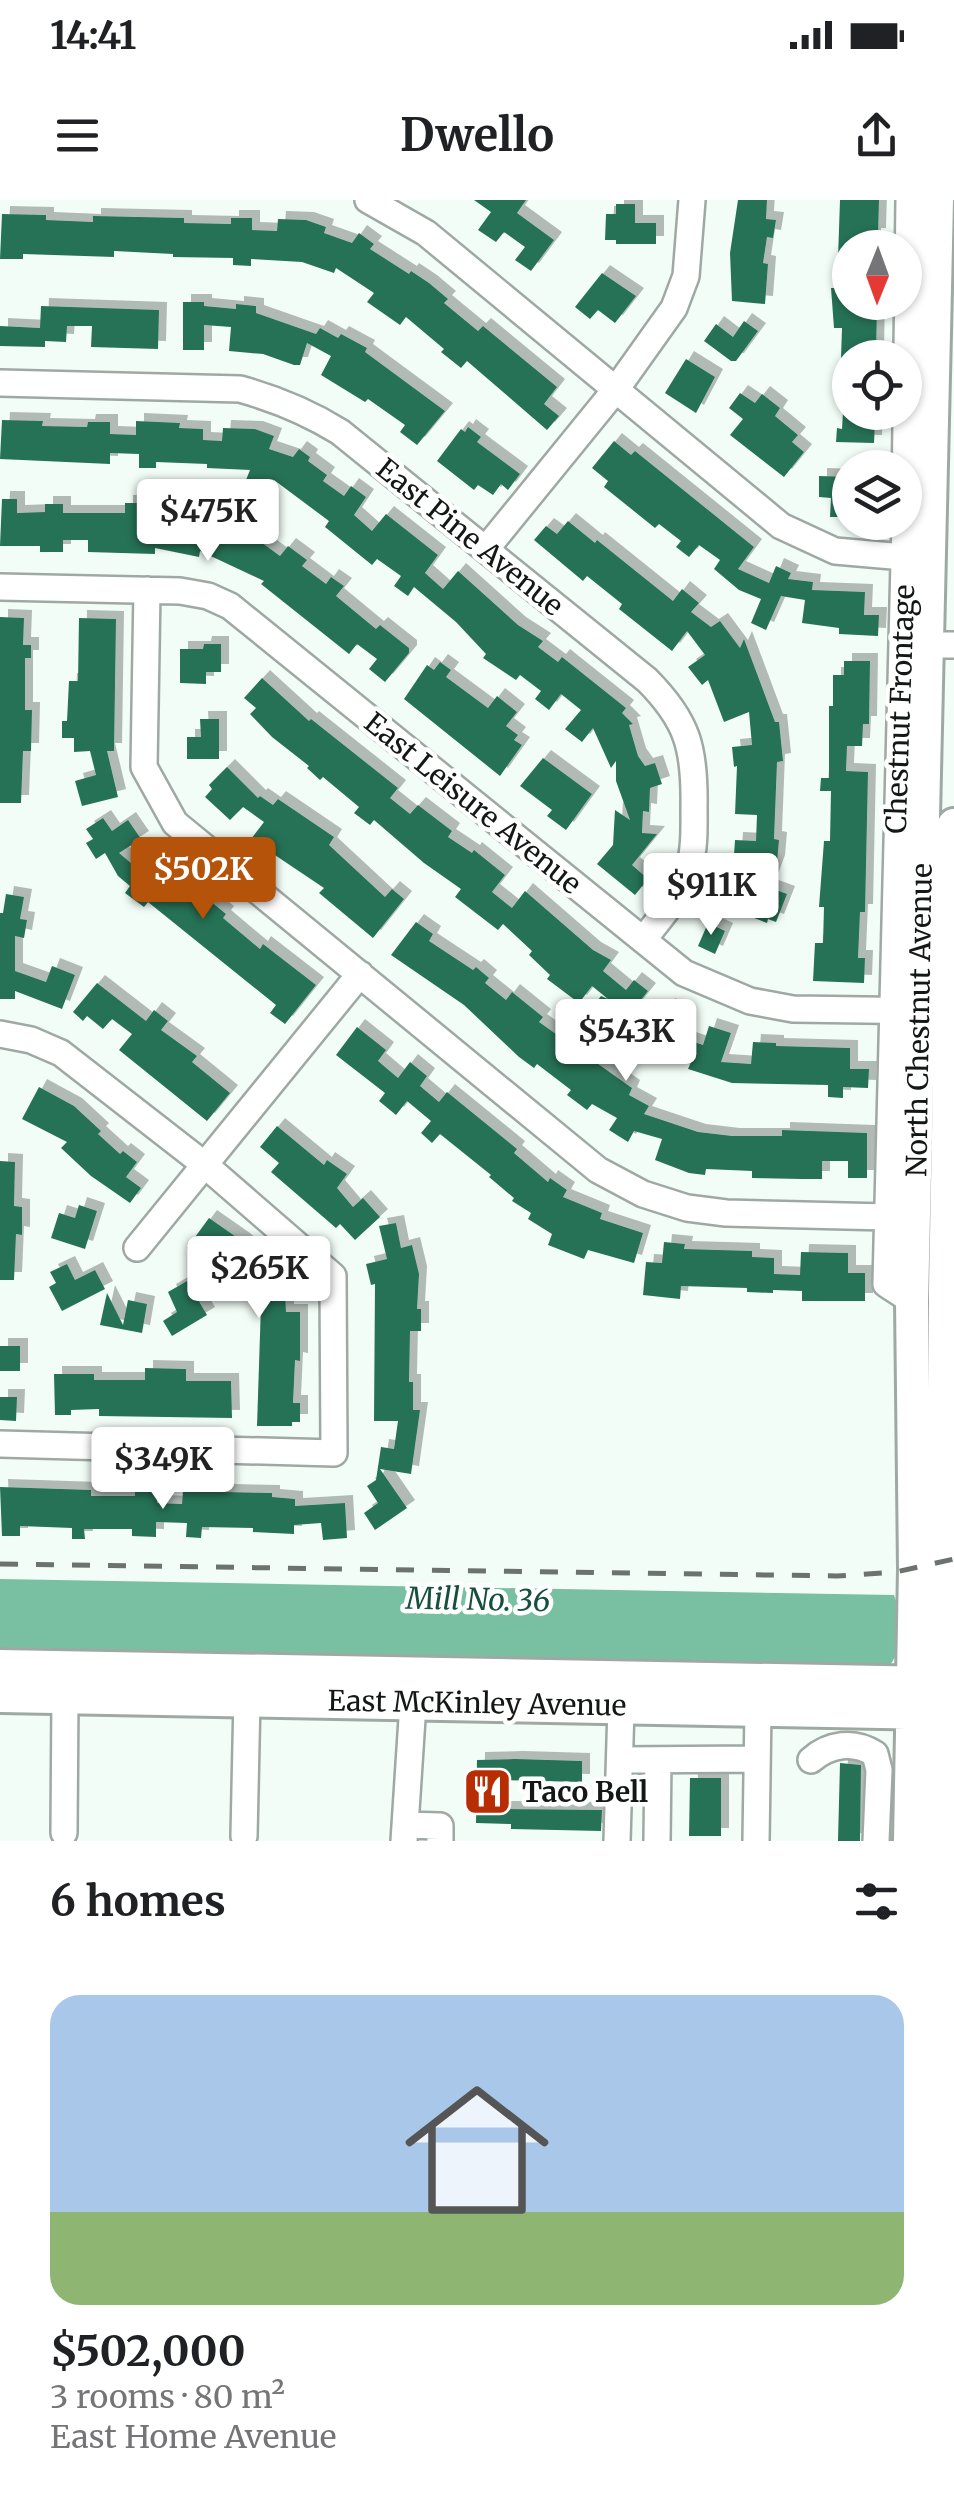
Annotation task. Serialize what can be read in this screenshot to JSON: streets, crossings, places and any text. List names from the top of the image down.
{
  "streets": {
    "main road": ["North Chestnut Avenue", "East McKinley Avenue"],
    "street": ["East Pine Avenue", "Chestnut Frontage", "East Leisure Avenue"]
  },
  "crossings": [
    ["East Pine Avenue", "East Leisure Avenue"],
    ["Chestnut Frontage", "East Leisure Avenue"],
    ["Chestnut Frontage", "North Chestnut Avenue"],
    ["East Leisure Avenue", "North Chestnut Avenue"],
    ["North Chestnut Avenue", "East McKinley Avenue"]
  ],
  "water": ["Mill No. 36"],
  "places": {
    "restaurant": ["Taco Bell"]
  },
  "north": "bottom",
  "page": {
    "status": "14:41",
    "header": "Dwello",
    "price": [
      "$475K",
      "$502K",
      "$911K",
      "$543K",
      "$265K",
      "$349K"
    ],
    "heading": "6 homes",
    "list": [
      {
        "name": "$502,000",
        "note": "3 rooms · 80 m² · East Home Avenue"
      }
    ]
  }
}
